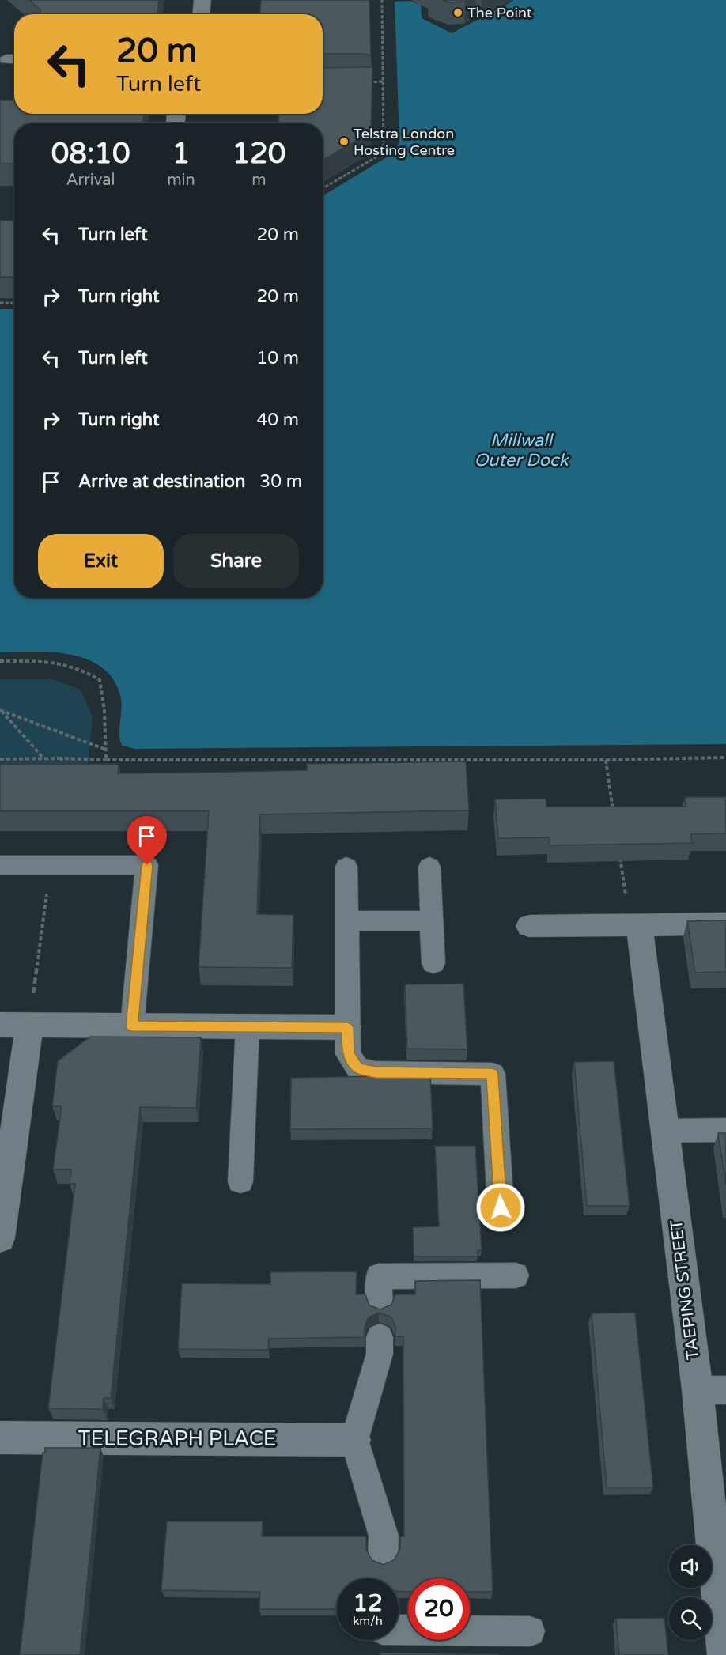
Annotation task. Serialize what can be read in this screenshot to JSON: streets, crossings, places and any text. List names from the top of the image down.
{
  "streets": {
    "street": ["TAEPING STREET", "TELEGRAPH PLACE"]
  },
  "water": ["Millwall Outer Dock"],
  "places": ["The Point", "Telstra London Hosting Centre"],
  "page": {
    "turn": ["20 m", "Turn left"],
    "eta": [
      "08:10",
      "Arrival",
      "1",
      "min",
      "120",
      "m"
    ],
    "list": [
      {
        "name": "Turn left",
        "value": "20 m"
      },
      {
        "name": "Turn right",
        "value": "20 m"
      },
      {
        "name": "Turn left",
        "value": "10 m"
      },
      {
        "name": "Turn right",
        "value": "40 m"
      },
      {
        "name": "Arrive at destination",
        "value": "30 m"
      }
    ],
    "buttons": ["Exit", "Share"],
    "speed": "12 km/h",
    "limit": "20"
  }
}
